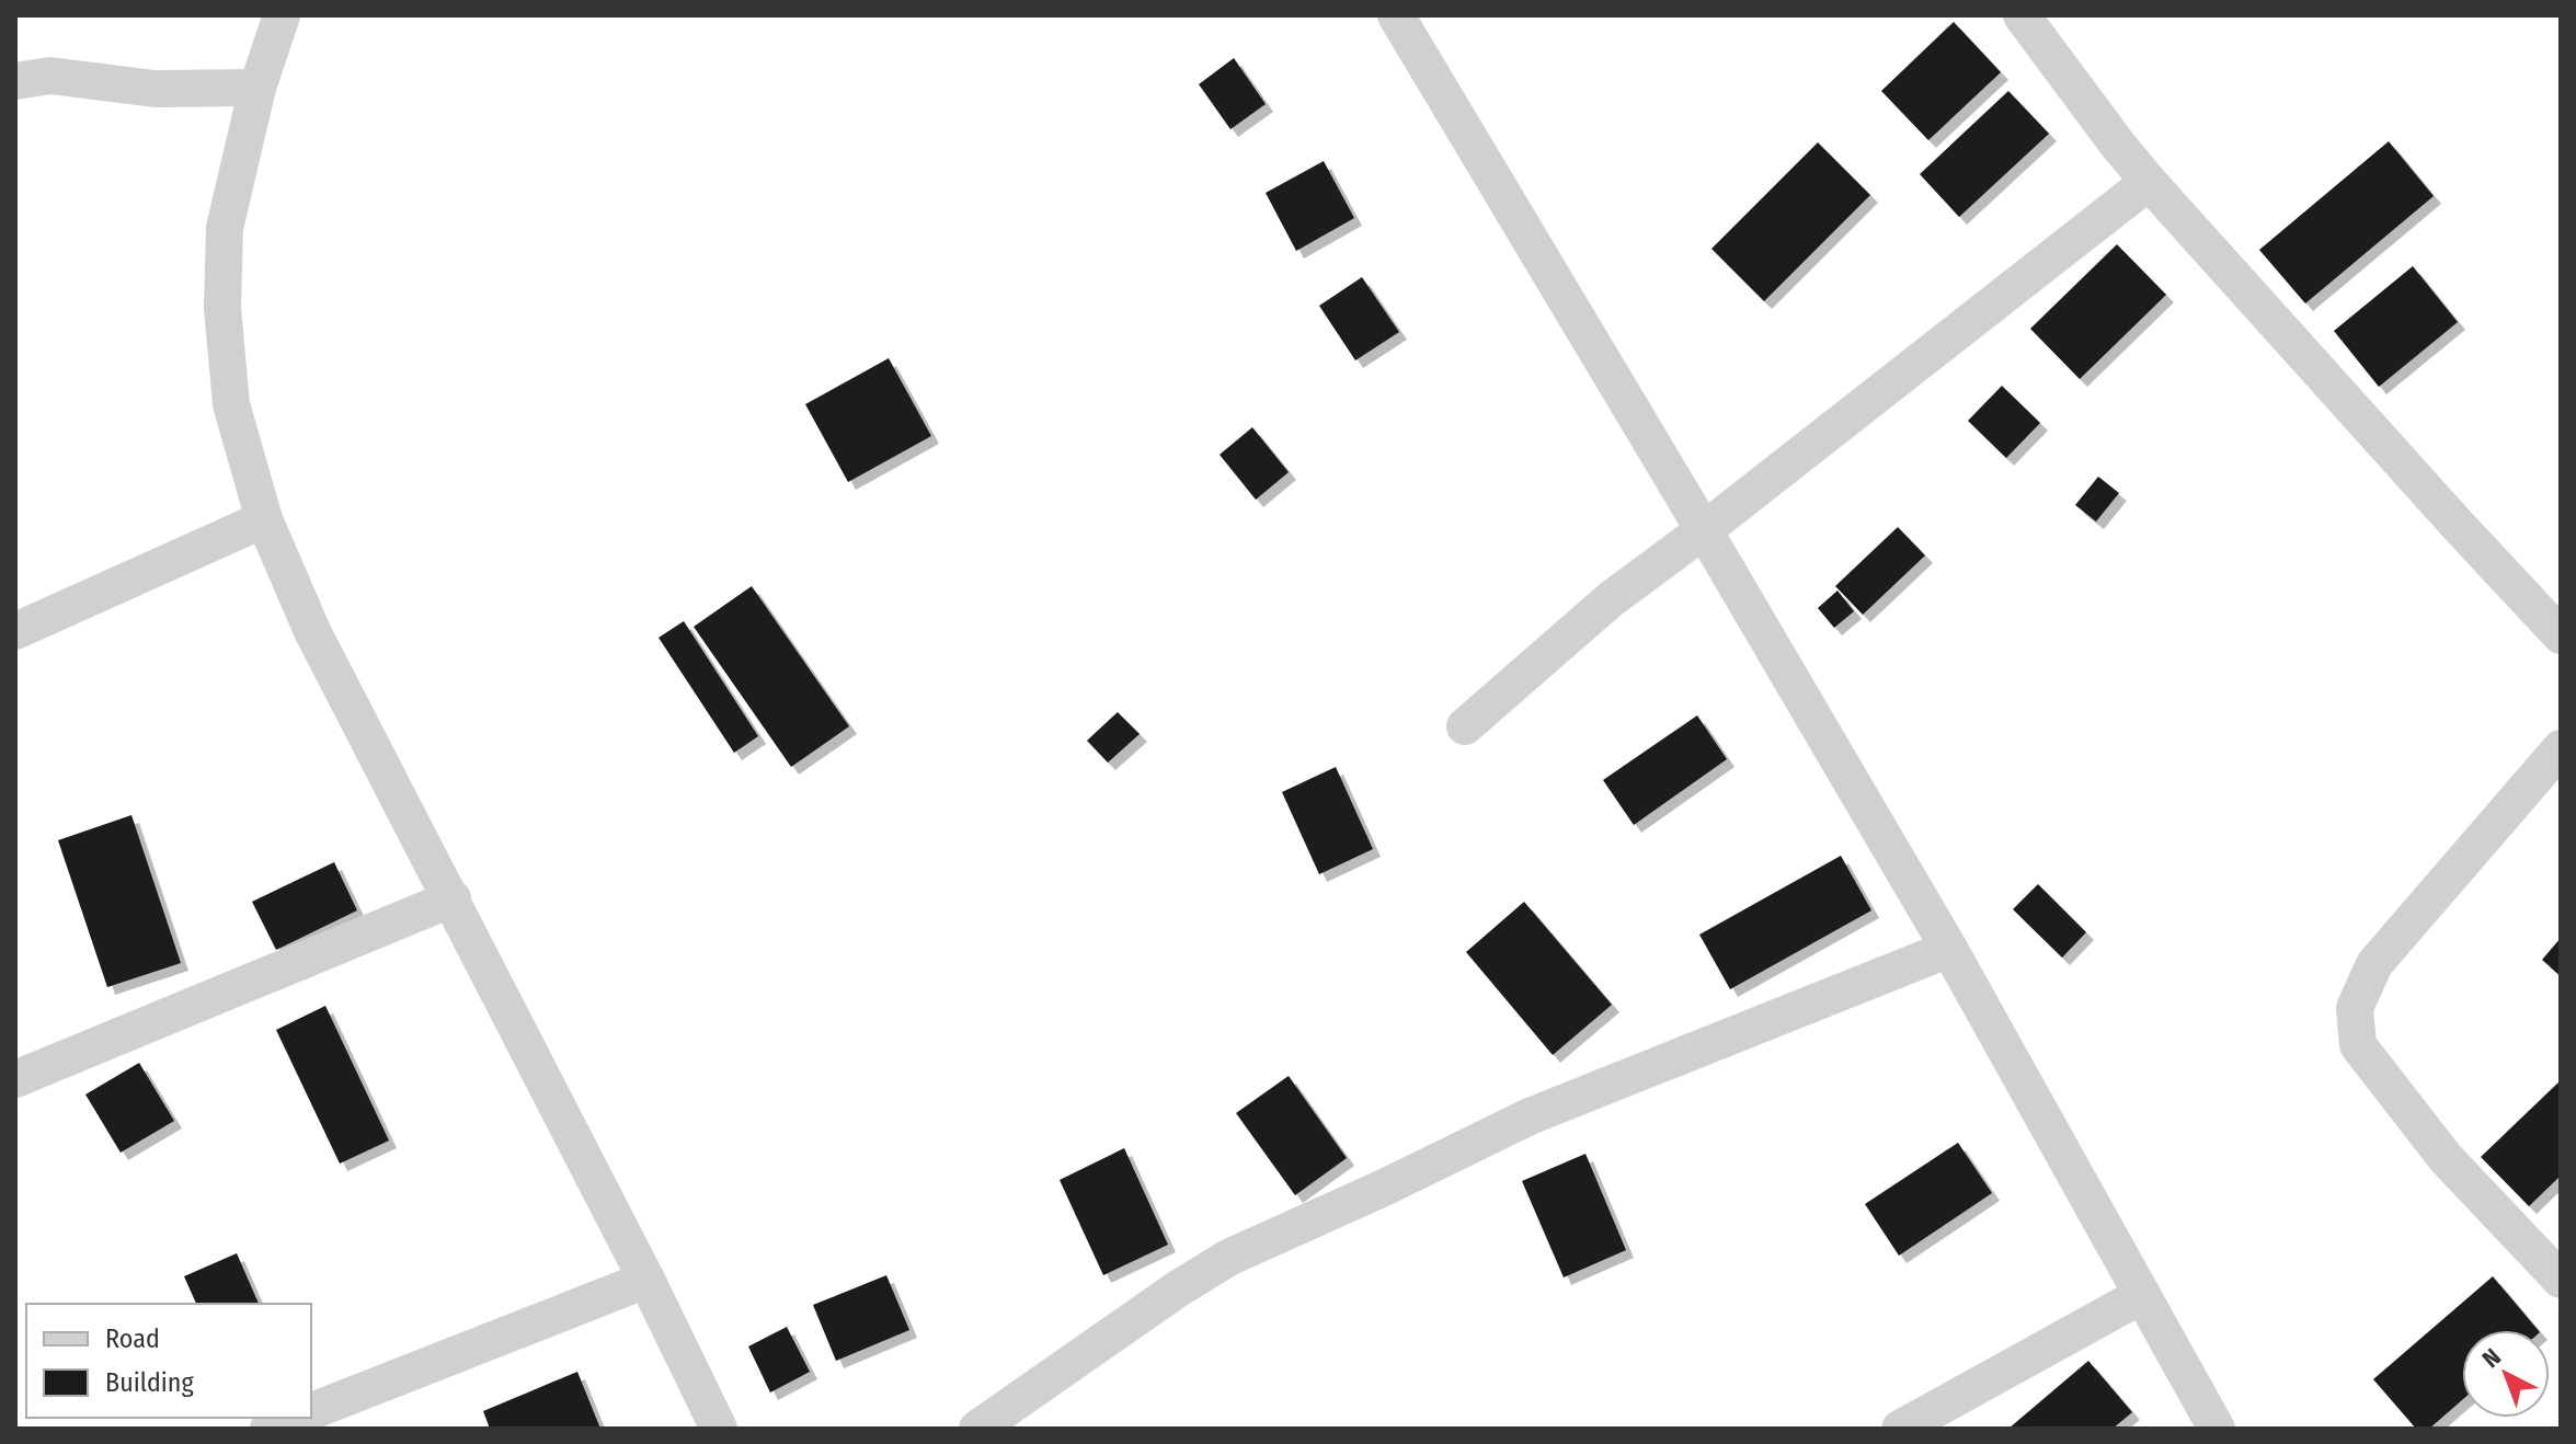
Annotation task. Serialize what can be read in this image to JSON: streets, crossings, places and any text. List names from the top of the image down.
{
  "legend": ["Road", "Building"],
  "north": "top left"
}
